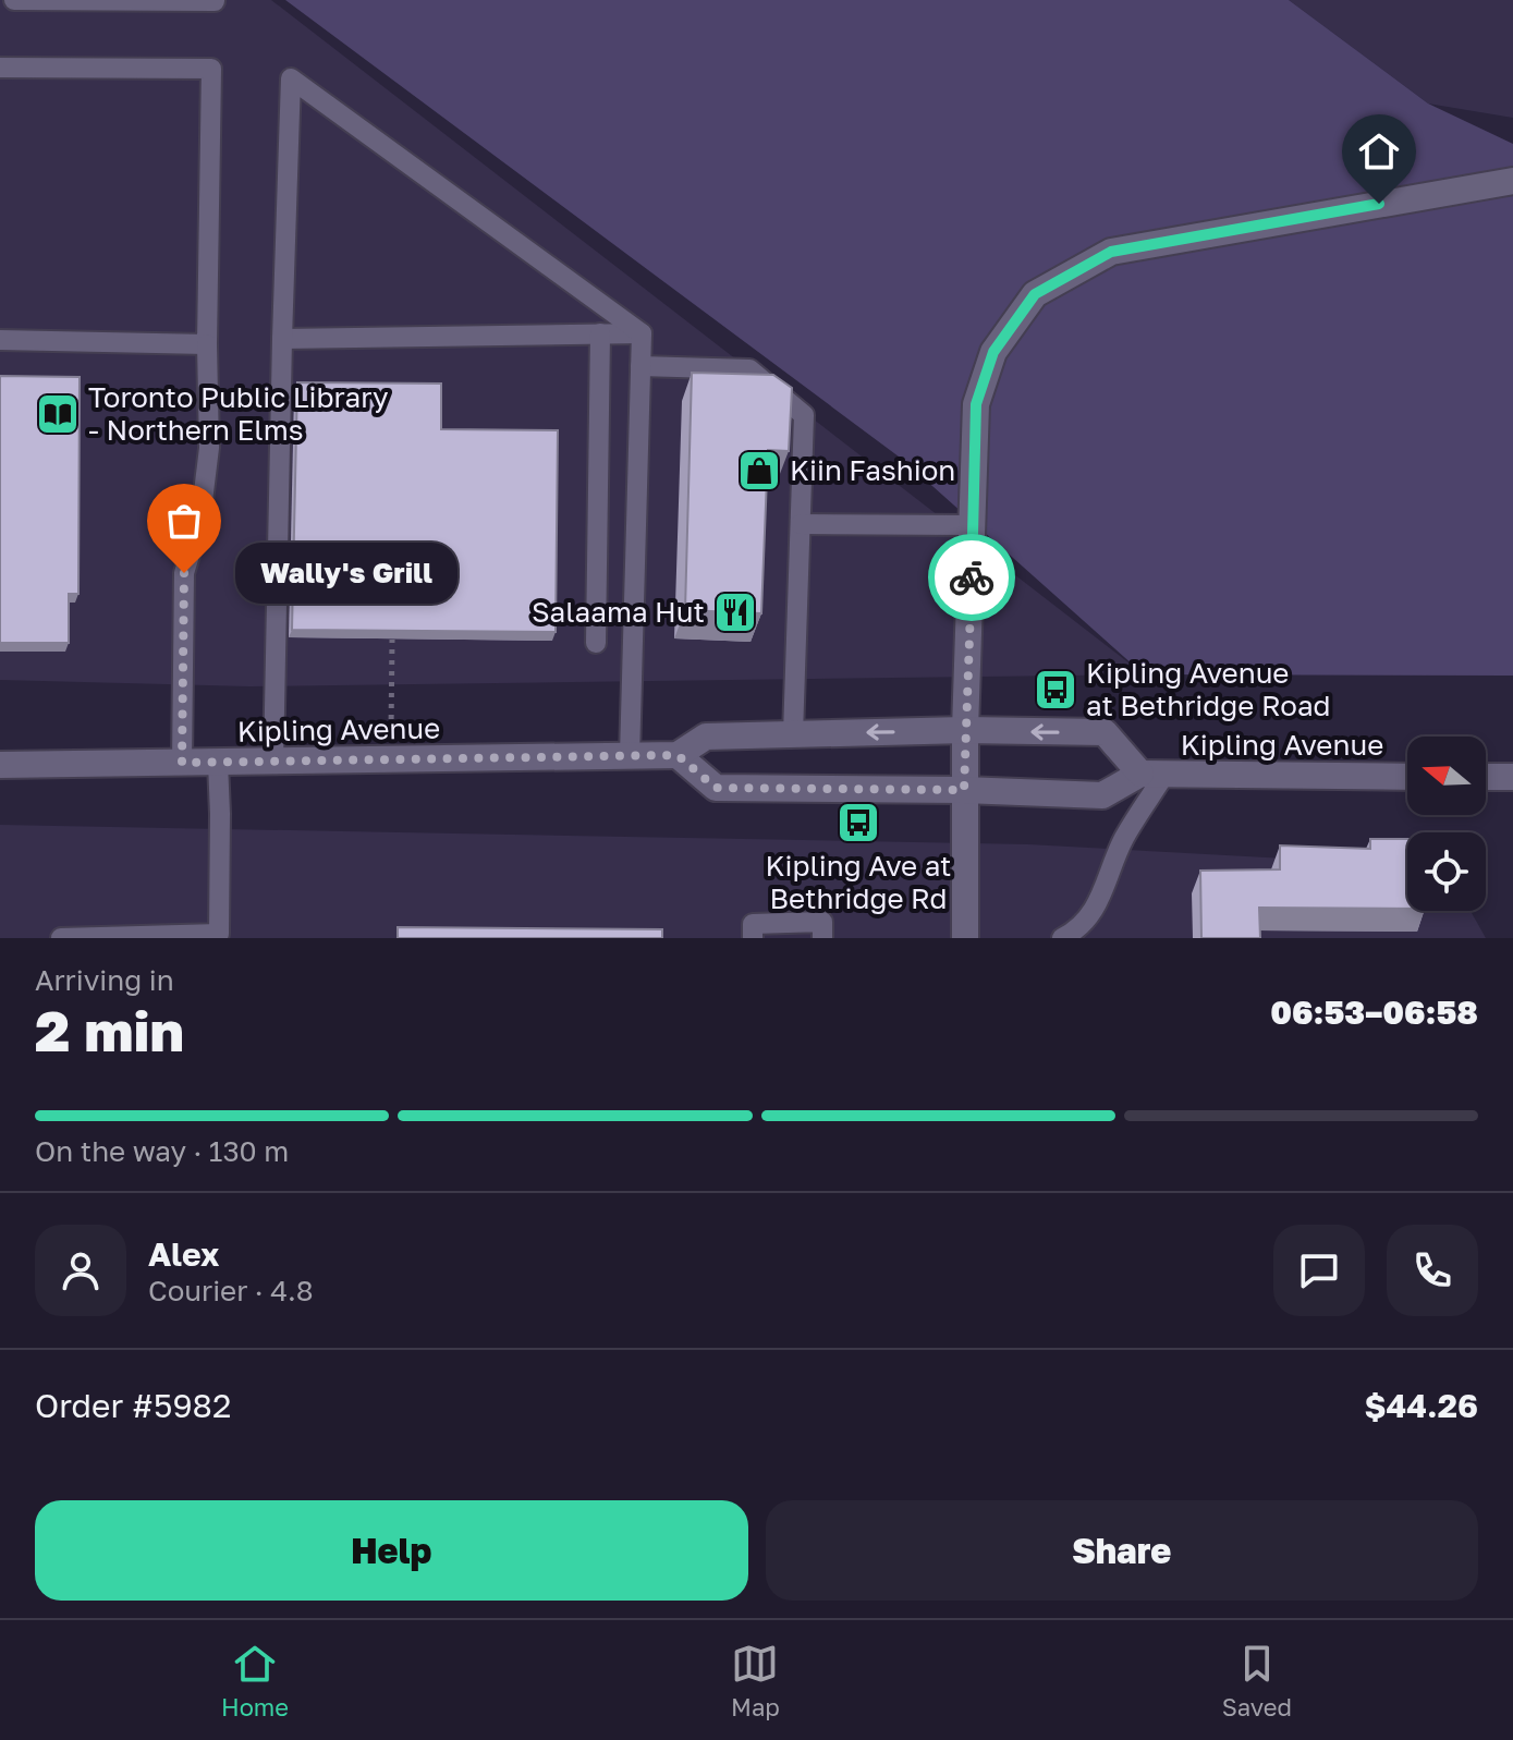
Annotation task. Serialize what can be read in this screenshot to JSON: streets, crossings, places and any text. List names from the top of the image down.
{
  "streets": {
    "main road": ["Kipling Avenue"]
  },
  "places": {
    "library": ["Toronto Public Library - Northern Elms"],
    "shop": ["Kiin Fashion"],
    "other": ["Wally's Grill"],
    "restaurant": ["Salaama Hut"],
    "bus stop": ["Kipling Avenue at Bethridge Road", "Kipling Ave at Bethridge Rd"]
  },
  "north": "left",
  "page": {
    "bubble": "Wally's Grill",
    "heading": ["2 min", "Arriving in", "06:53–06:58"],
    "panel": [
      "Alex",
      "Courier · 4.8",
      "Order #5982",
      "$44.26"
    ],
    "bar": "On the way · 130 m",
    "buttons": ["Help", "Share"],
    "tabs": ["Home", "Map", "Saved"]
  }
}
